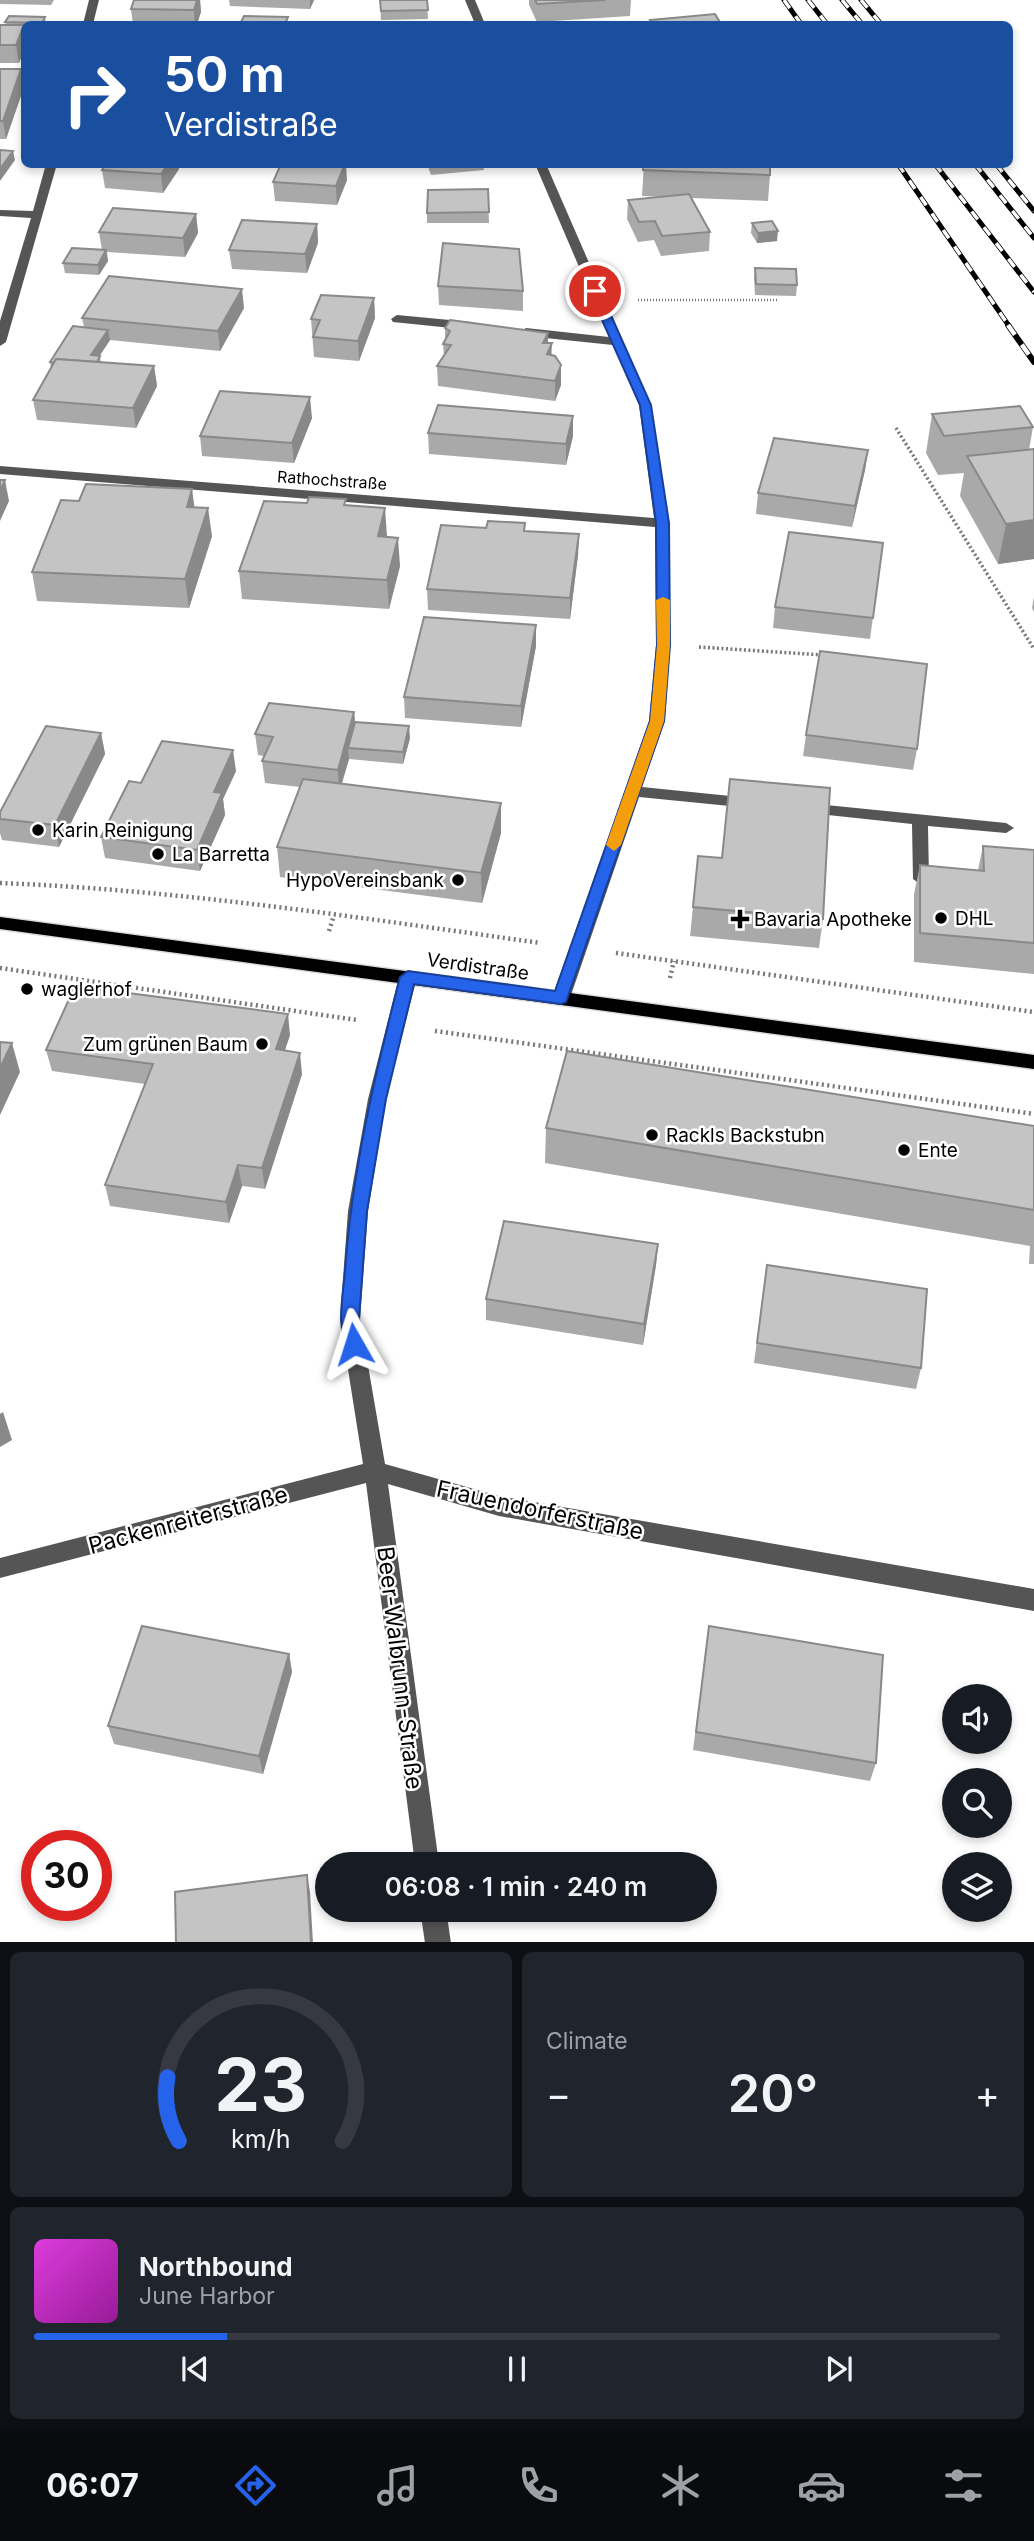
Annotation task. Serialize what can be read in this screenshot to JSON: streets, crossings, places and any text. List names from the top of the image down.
{
  "streets": {
    "main road": ["Verdistraße"],
    "street": [
      "Rathochstraße",
      "Frauendorferstraße",
      "Packenreiterstraße",
      "Beer-Walbrunn-Straße"
    ]
  },
  "crossings": [
    ["Frauendorferstraße", "Packenreiterstraße"],
    ["Frauendorferstraße", "Beer-Walbrunn-Straße"],
    ["Packenreiterstraße", "Beer-Walbrunn-Straße"]
  ],
  "places": {
    "other": [
      "Karin Reinigung",
      "La Barretta",
      "HypoVereinsbank",
      "DHL",
      "waglerhof",
      "Zum grünen Baum",
      "Rackls Backstubn",
      "Ente"
    ],
    "health": ["Bavaria Apotheke"]
  },
  "page": {
    "turn": ["50 m", "Verdistraße"],
    "limit": "30",
    "trip": "06:08 · 1 min · 240 m",
    "tile": "Climate",
    "heat": ["−", "20°", "+"],
    "song": ["Northbound", "June Harbor"],
    "tabs": "06:07",
    "gauge": ["23", "km/h"]
  }
}
